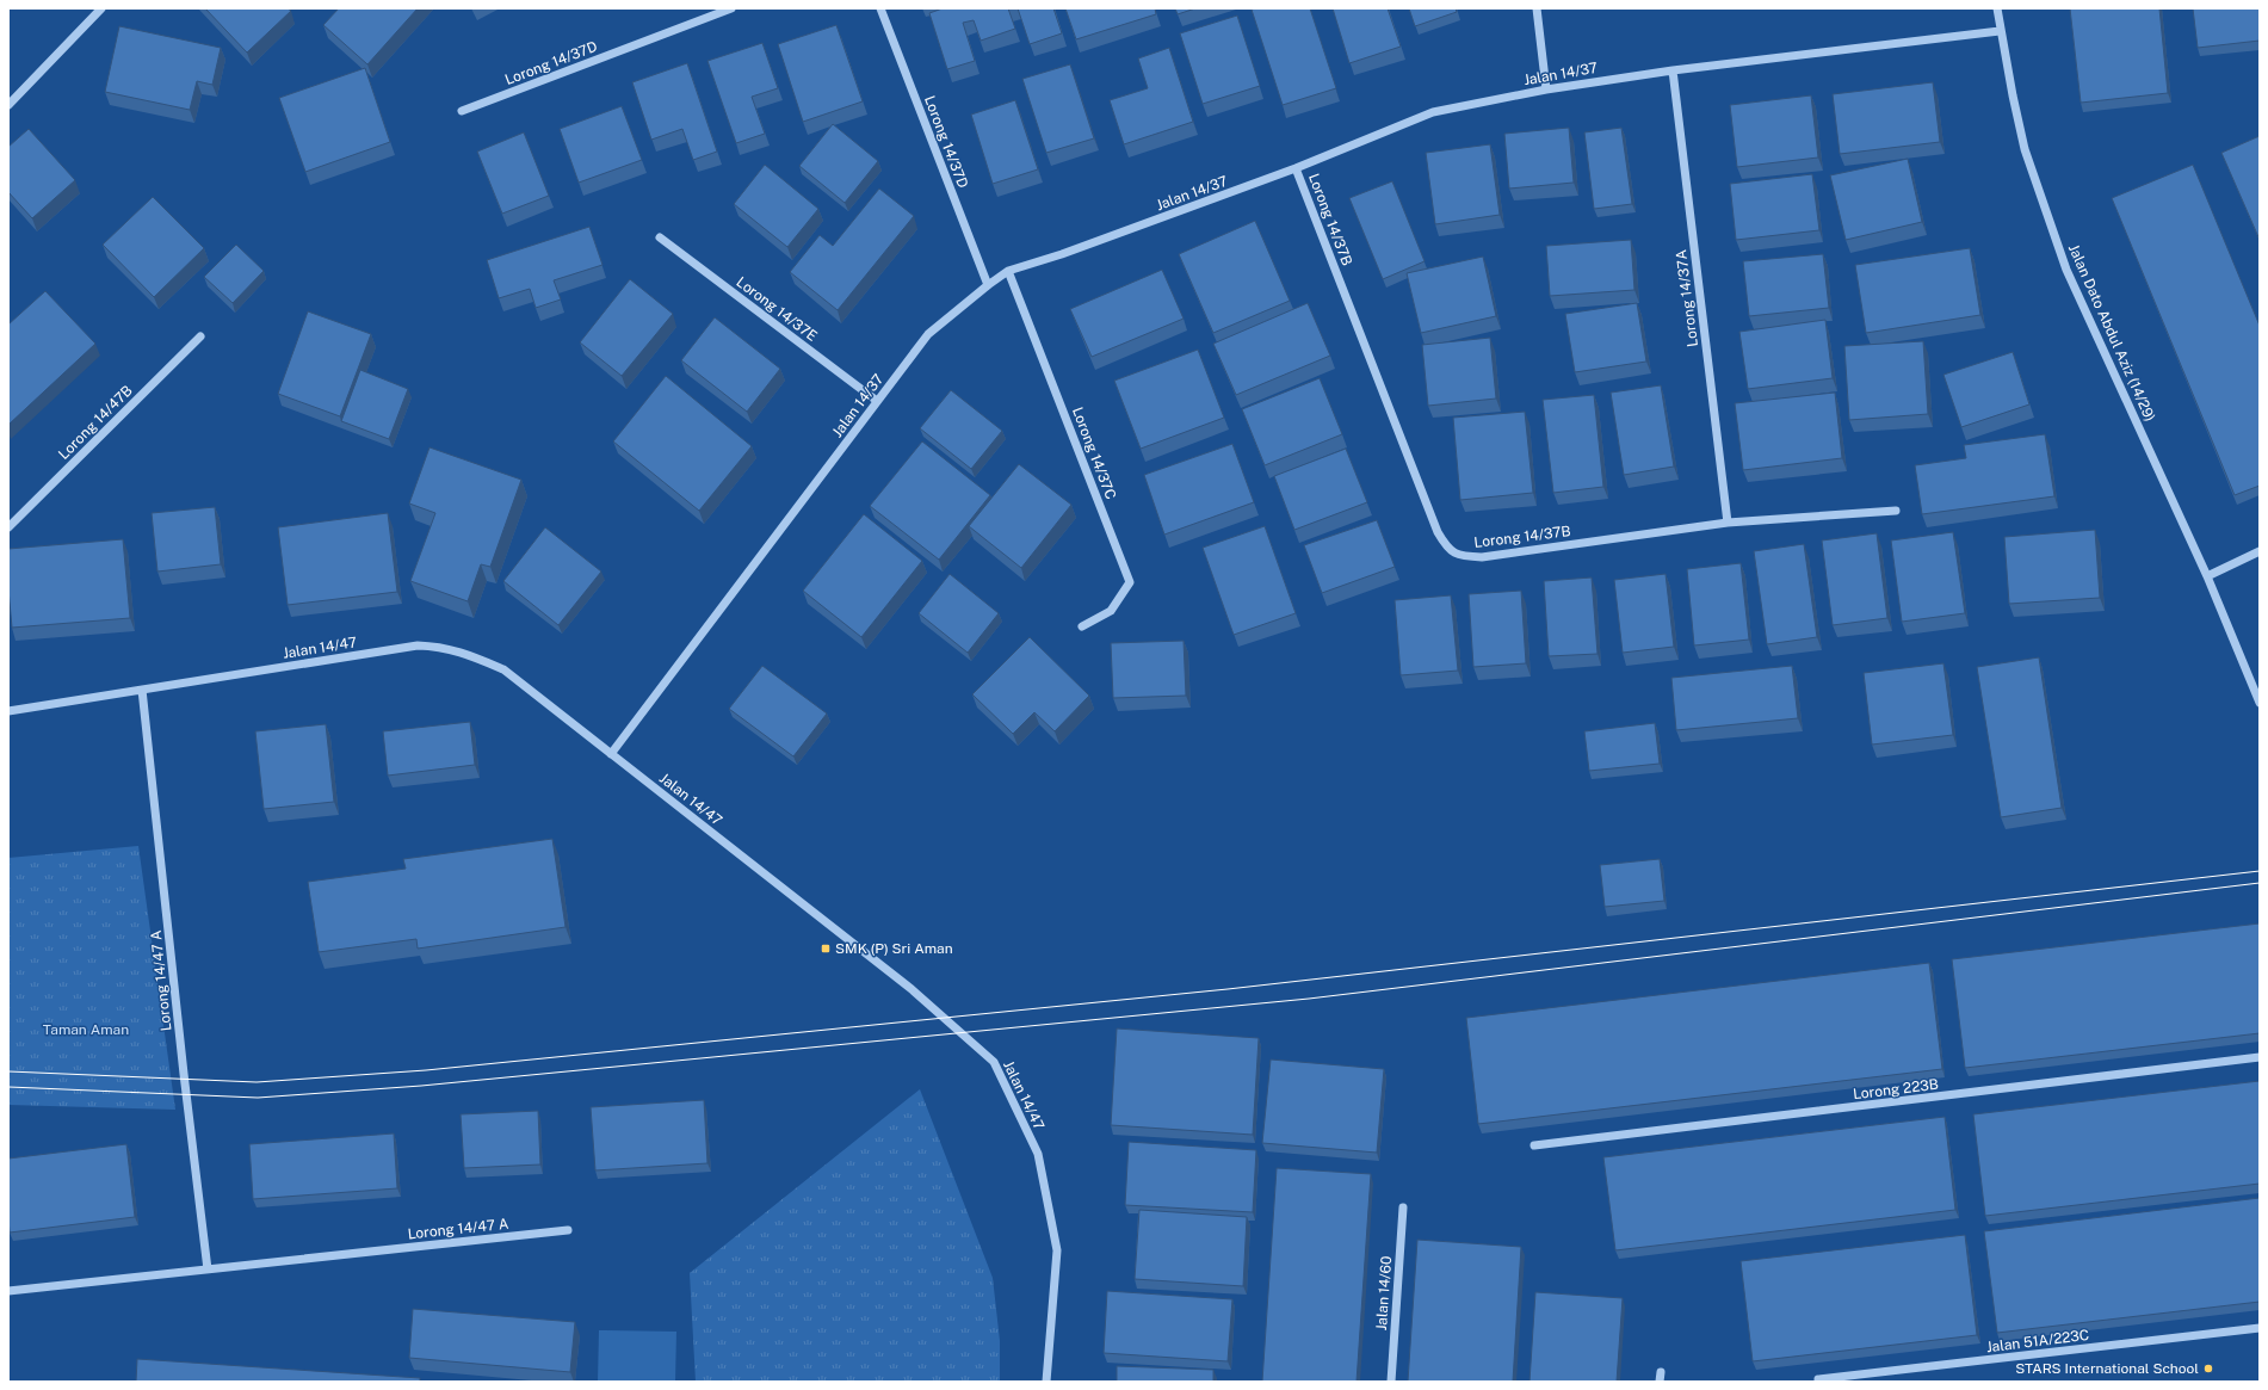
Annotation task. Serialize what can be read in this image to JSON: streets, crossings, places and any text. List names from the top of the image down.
{
  "streets": {
    "street": [
      "Lorong 14/37D",
      "Jalan 14/37",
      "Lorong 14/37B",
      "Lorong 14/37A",
      "Lorong 14/37E",
      "Jalan Dato Abdul Aziz (14/29)",
      "Lorong 14/47B",
      "Lorong 14/37C",
      "Jalan 14/47",
      "Lorong 14/47 A",
      "Lorong 223B",
      "Jalan 14/60",
      "Jalan 51A/223C"
    ]
  },
  "crossings": [
    ["Lorong 14/37D", "Jalan 14/37"],
    ["Jalan 14/37", "Lorong 14/37B"],
    ["Jalan 14/37", "Lorong 14/37A"],
    ["Jalan 14/37", "Lorong 14/37E"],
    ["Jalan 14/37", "Jalan Dato Abdul Aziz (14/29)"],
    ["Jalan 14/37", "Lorong 14/37C"],
    ["Jalan 14/37", "Jalan 14/47"],
    ["Lorong 14/37B", "Lorong 14/37A"],
    ["Jalan 14/47", "Lorong 14/47 A"]
  ],
  "parks": ["Taman Aman"],
  "places": {
    "transit": ["SMK (P) Sri Aman"],
    "other": ["STARS International School"]
  }
}
